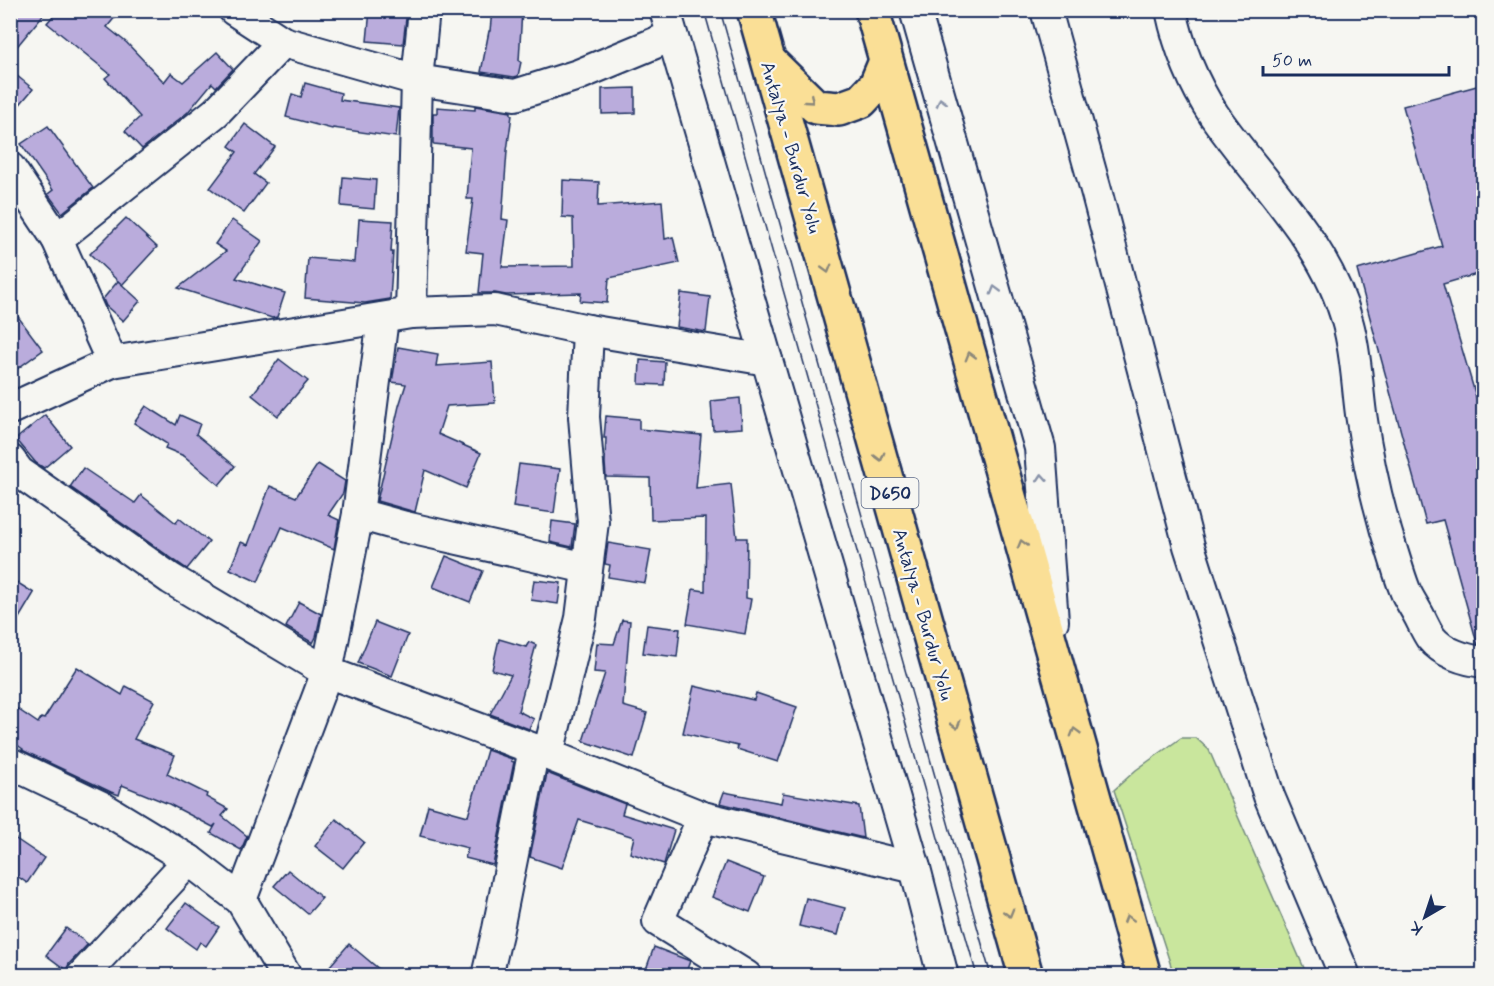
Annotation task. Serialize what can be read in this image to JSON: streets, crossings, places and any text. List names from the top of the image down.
{
  "streets": {
    "highway": ["Antalya - Burdur Yolu", "D650"]
  },
  "scale_bar": "50 m",
  "north": "bottom left"
}
